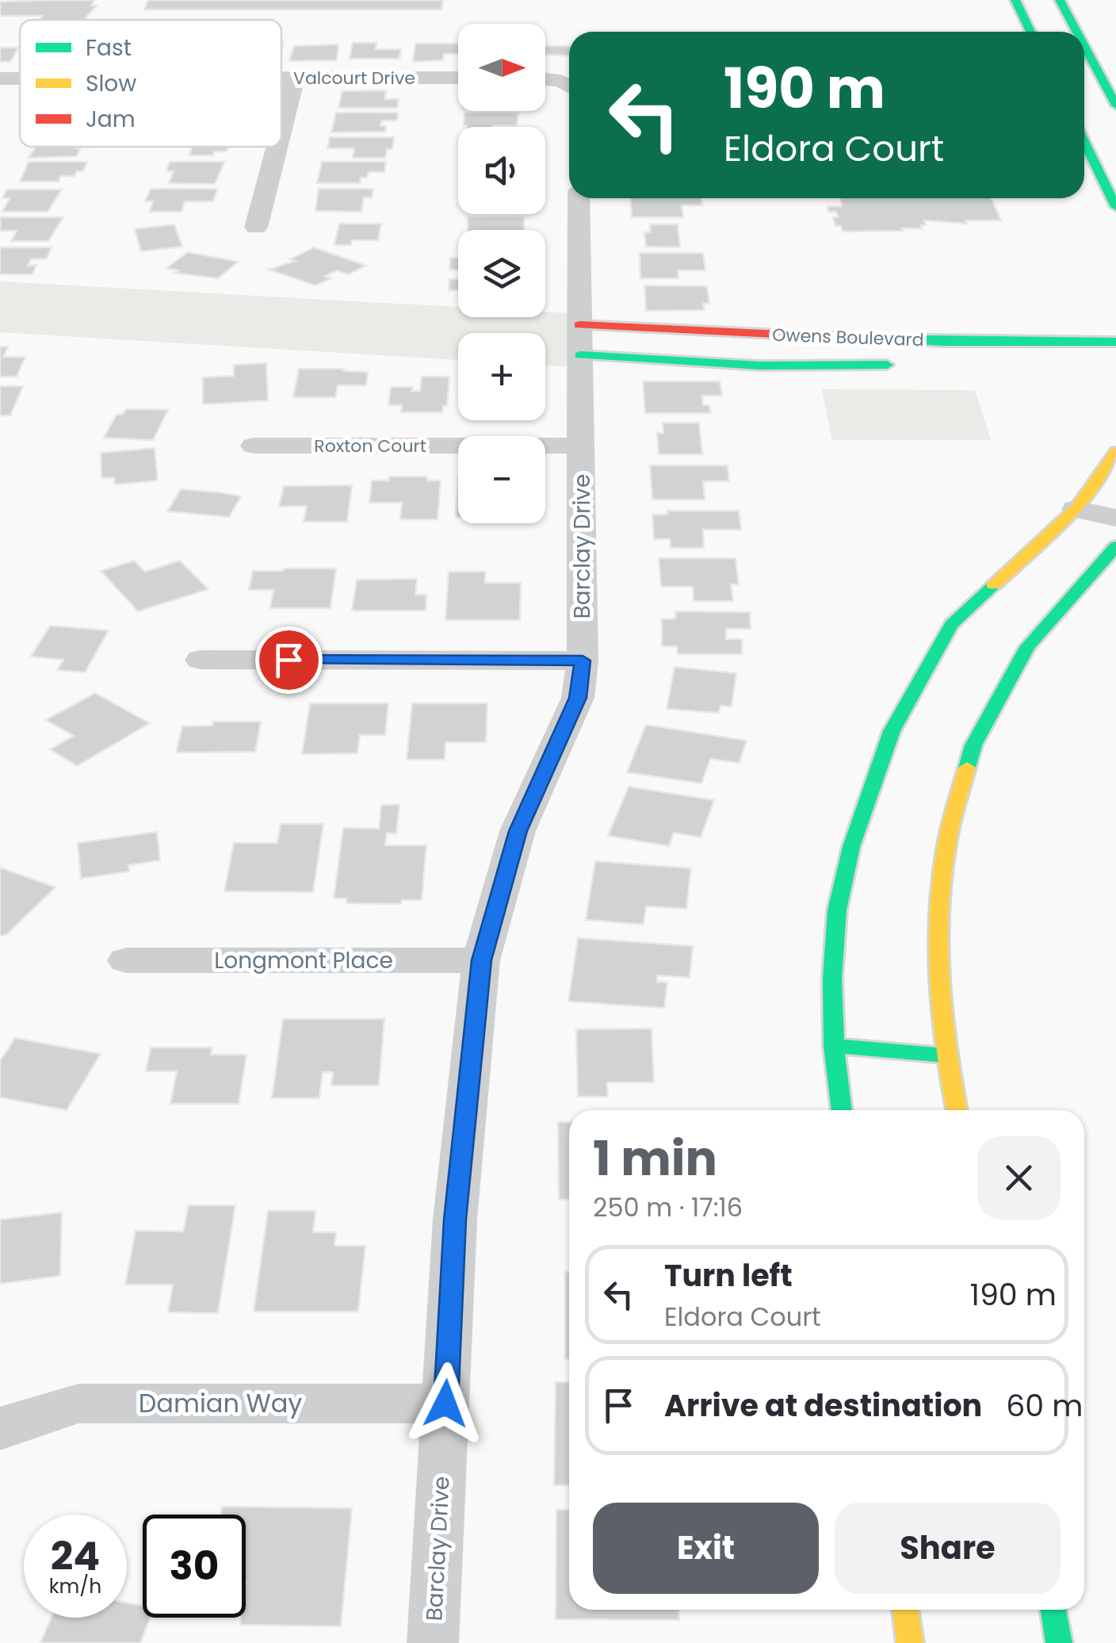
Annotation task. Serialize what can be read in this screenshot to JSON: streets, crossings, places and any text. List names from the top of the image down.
{
  "streets": {
    "main road": ["Owens Boulevard"],
    "street": [
      "Valcourt Drive",
      "Roxton Court",
      "Barclay Drive",
      "Longmont Place",
      "Damian Way"
    ]
  },
  "crossings": [
    ["Owens Boulevard", "Barclay Drive"],
    ["Roxton Court", "Barclay Drive"],
    ["Barclay Drive", "Longmont Place"],
    ["Barclay Drive", "Damian Way"]
  ],
  "legend": ["Fast", "Slow", "Jam"],
  "north": "right",
  "page": {
    "map_buttons": ["+", "−"],
    "turn": ["190 m", "Eldora Court"],
    "heading": ["1 min", "250 m · 17:16"],
    "list": [
      {
        "name": "Turn left",
        "note": "Eldora Court",
        "value": "190 m"
      },
      {
        "name": "Arrive at destination",
        "value": "60 m"
      }
    ],
    "buttons": ["Exit", "Share"],
    "speed": "24 km/h",
    "limit": "30"
  }
}
